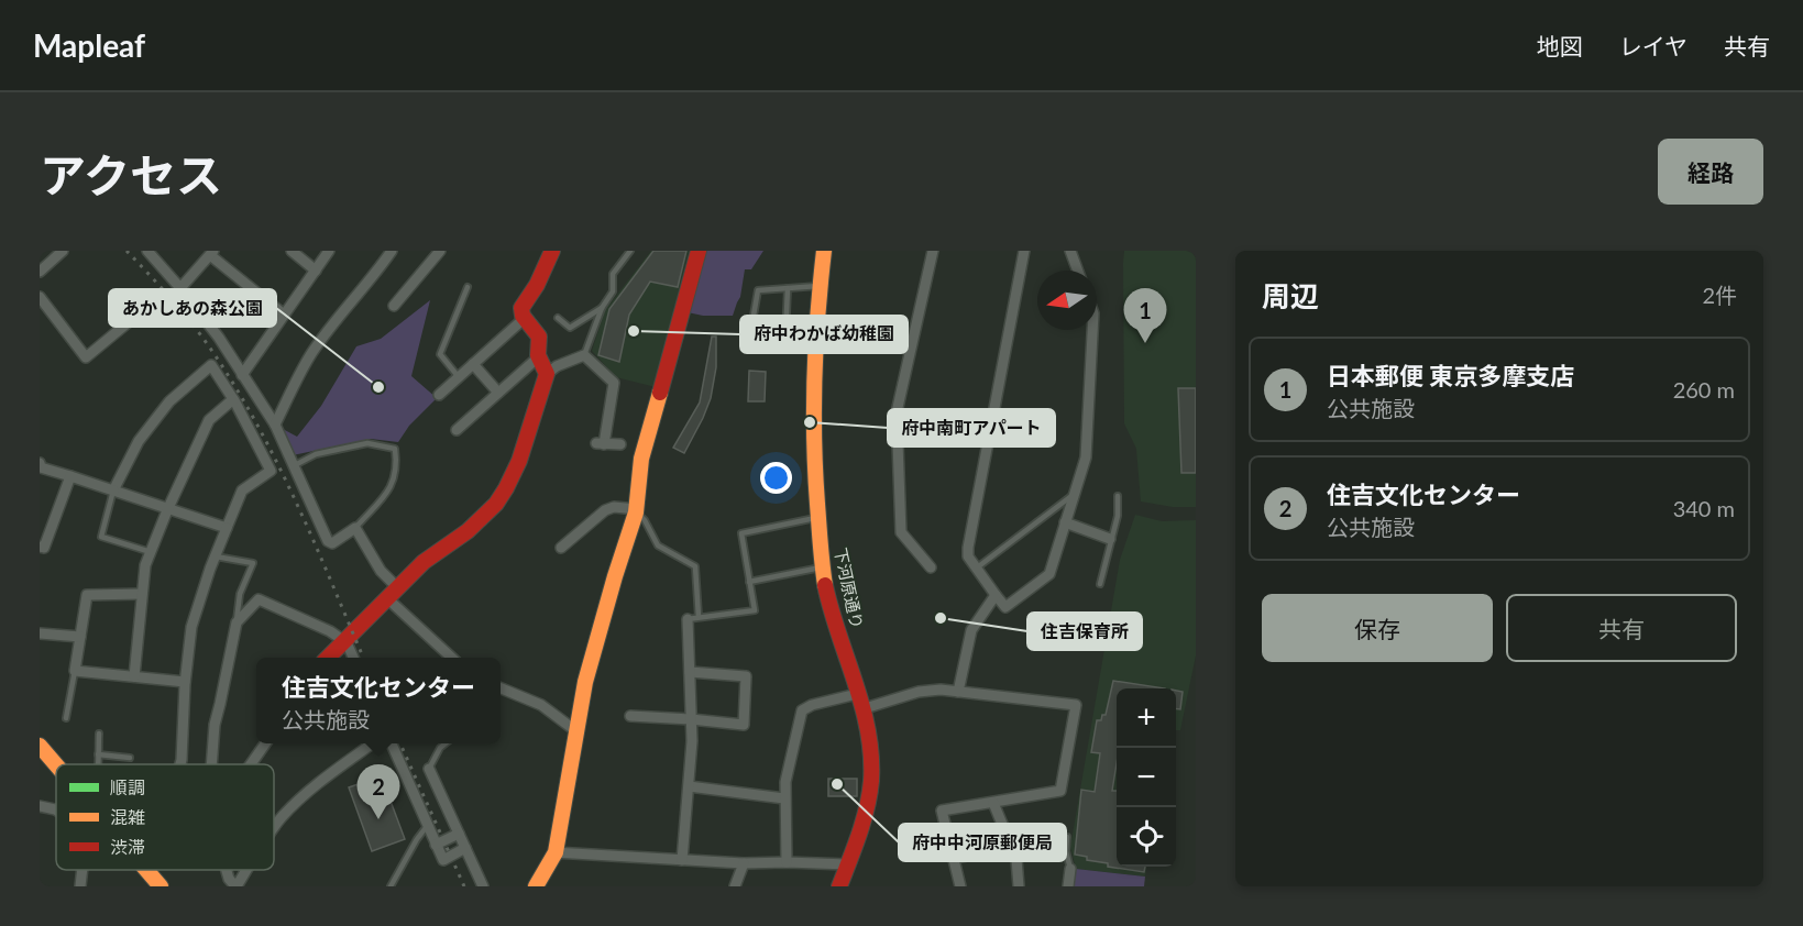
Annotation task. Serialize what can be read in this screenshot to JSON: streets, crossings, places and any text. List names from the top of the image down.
{
  "streets": {
    "street": ["下河原通り"]
  },
  "places": [
    "府中わかば幼稚園",
    "あかしあの森公園",
    "府中南町アパート",
    "住吉保育所",
    "府中中河原郵便局"
  ],
  "legend": ["順調", "混雑", "渋滞"],
  "north": "left",
  "page": {
    "header": "Mapleaf",
    "nav": ["地図", "レイヤ", "共有"],
    "title": "アクセス",
    "buttons": [
      "経路",
      ["保存", "共有"]
    ],
    "heading": ["周辺", "2件"],
    "pins": ["1", "2"],
    "list": [
      {
        "mark": "1",
        "name": "日本郵便 東京多摩支店",
        "note": "公共施設",
        "value": "260 m"
      },
      {
        "mark": "2",
        "name": "住吉文化センター",
        "note": "公共施設",
        "value": "340 m"
      }
    ],
    "popup": ["住吉文化センター", "公共施設"],
    "map_buttons": ["+", "−"]
  }
}
